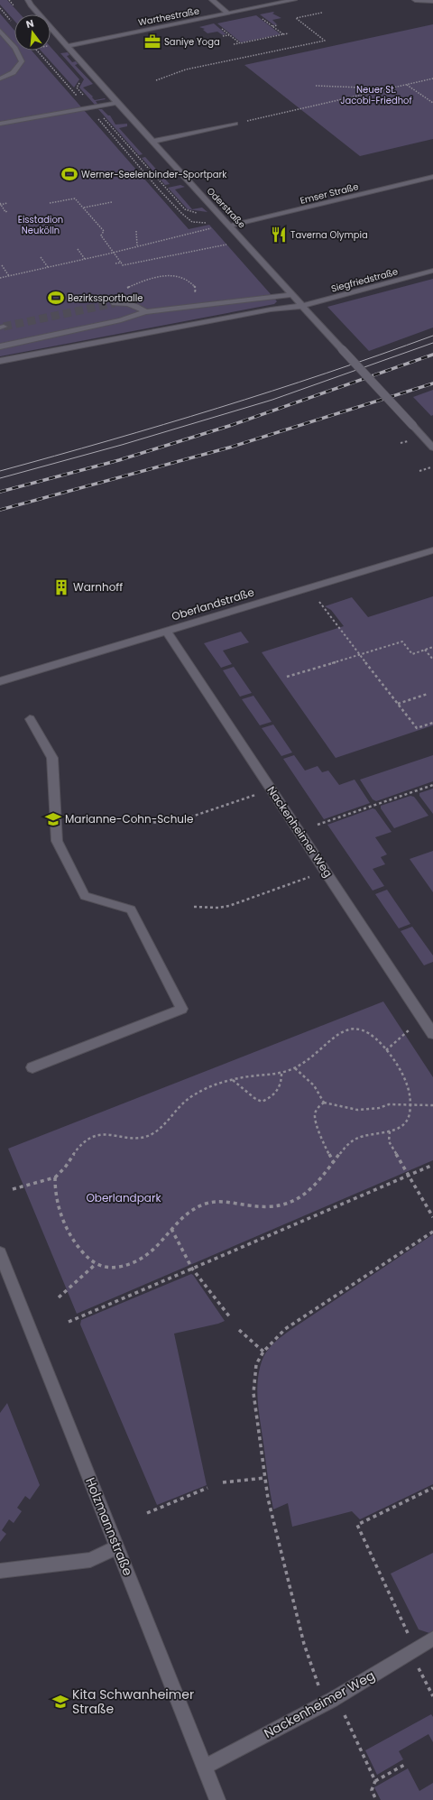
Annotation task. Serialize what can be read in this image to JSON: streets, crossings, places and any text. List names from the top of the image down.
{
  "streets": {
    "street": [
      "Warthestraße",
      "Emser Straße",
      "Oderstraße",
      "Siegfriedstraße",
      "Oberlandstraße",
      "Nackenheimer Weg",
      "Holzmannstraße"
    ]
  },
  "crossings": [
    ["Warthestraße", "Oderstraße"],
    ["Emser Straße", "Oderstraße"],
    ["Oderstraße", "Siegfriedstraße"],
    ["Oberlandstraße", "Nackenheimer Weg"],
    ["Nackenheimer Weg", "Holzmannstraße"]
  ],
  "parks": ["Neuer St. Jacobi-Friedhof", "Eisstadion Neukölln", "Oberlandpark"],
  "places": {
    "office": ["Saniye Yoga"],
    "sports": ["Werner-Seelenbinder-Sportpark", "Bezirkssporthalle"],
    "restaurant": ["Taverna Olympia"],
    "building": ["Warnhoff"],
    "school or university": ["Marianne-Cohn-Schule", "Kita Schwanheimer Straße"]
  },
  "north": "top"
}
